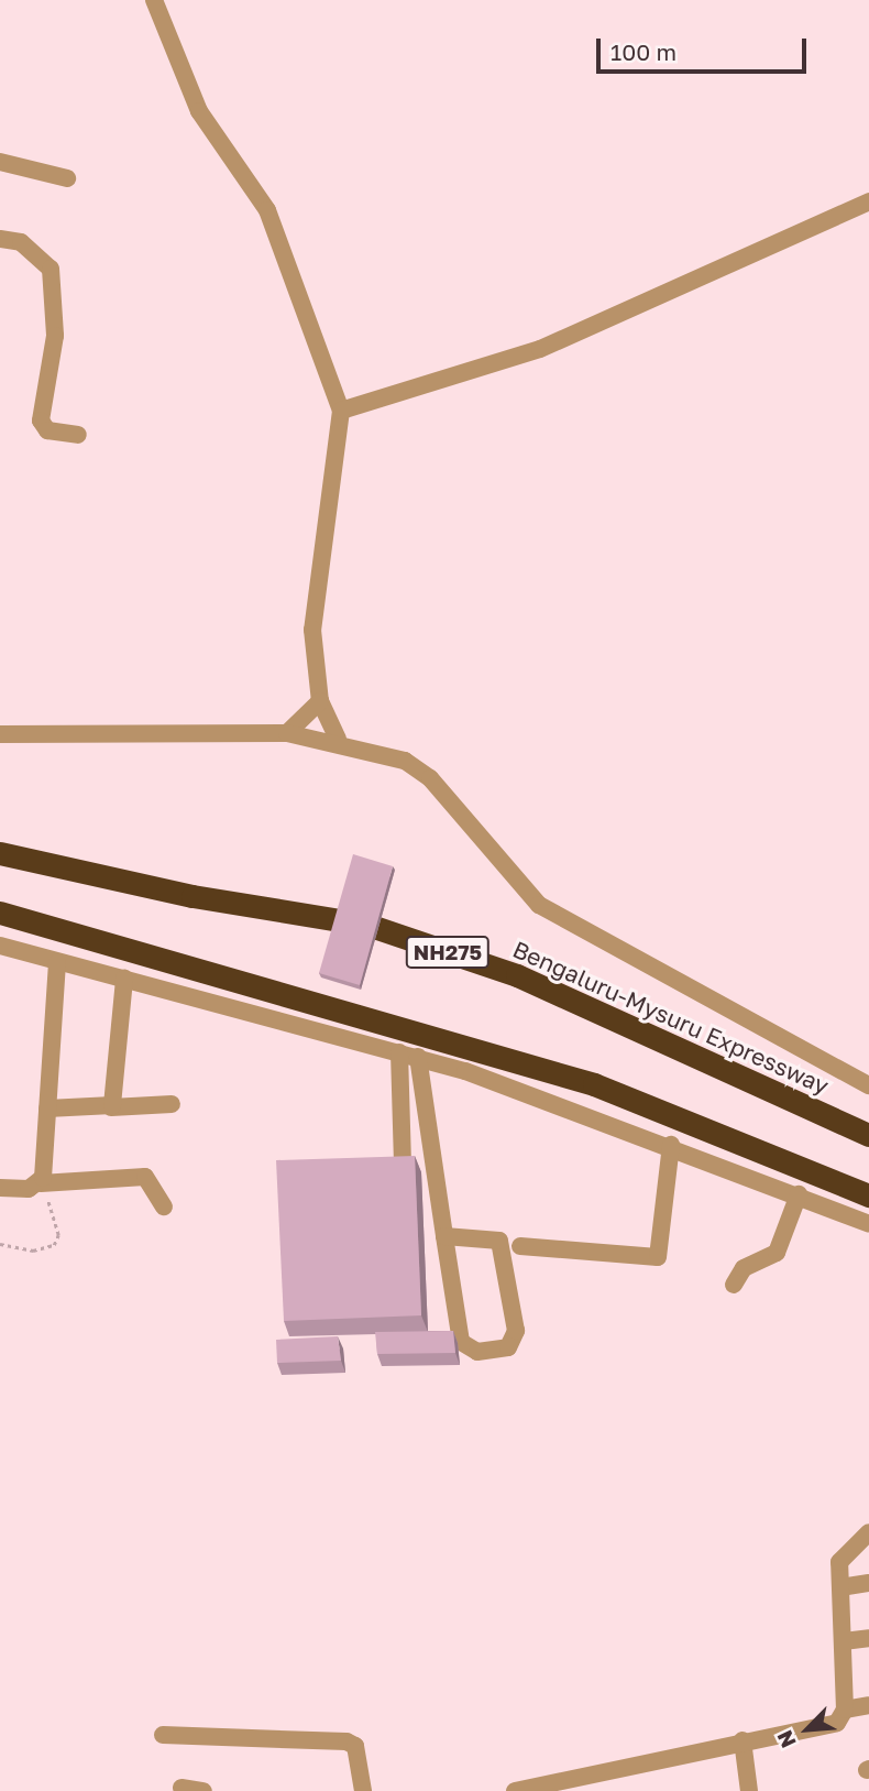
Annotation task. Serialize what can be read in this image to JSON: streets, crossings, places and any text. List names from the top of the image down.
{
  "streets": {
    "highway": ["NH275", "Bengaluru-Mysuru Expressway"]
  },
  "scale_bar": "100 m",
  "north": "bottom left"
}
